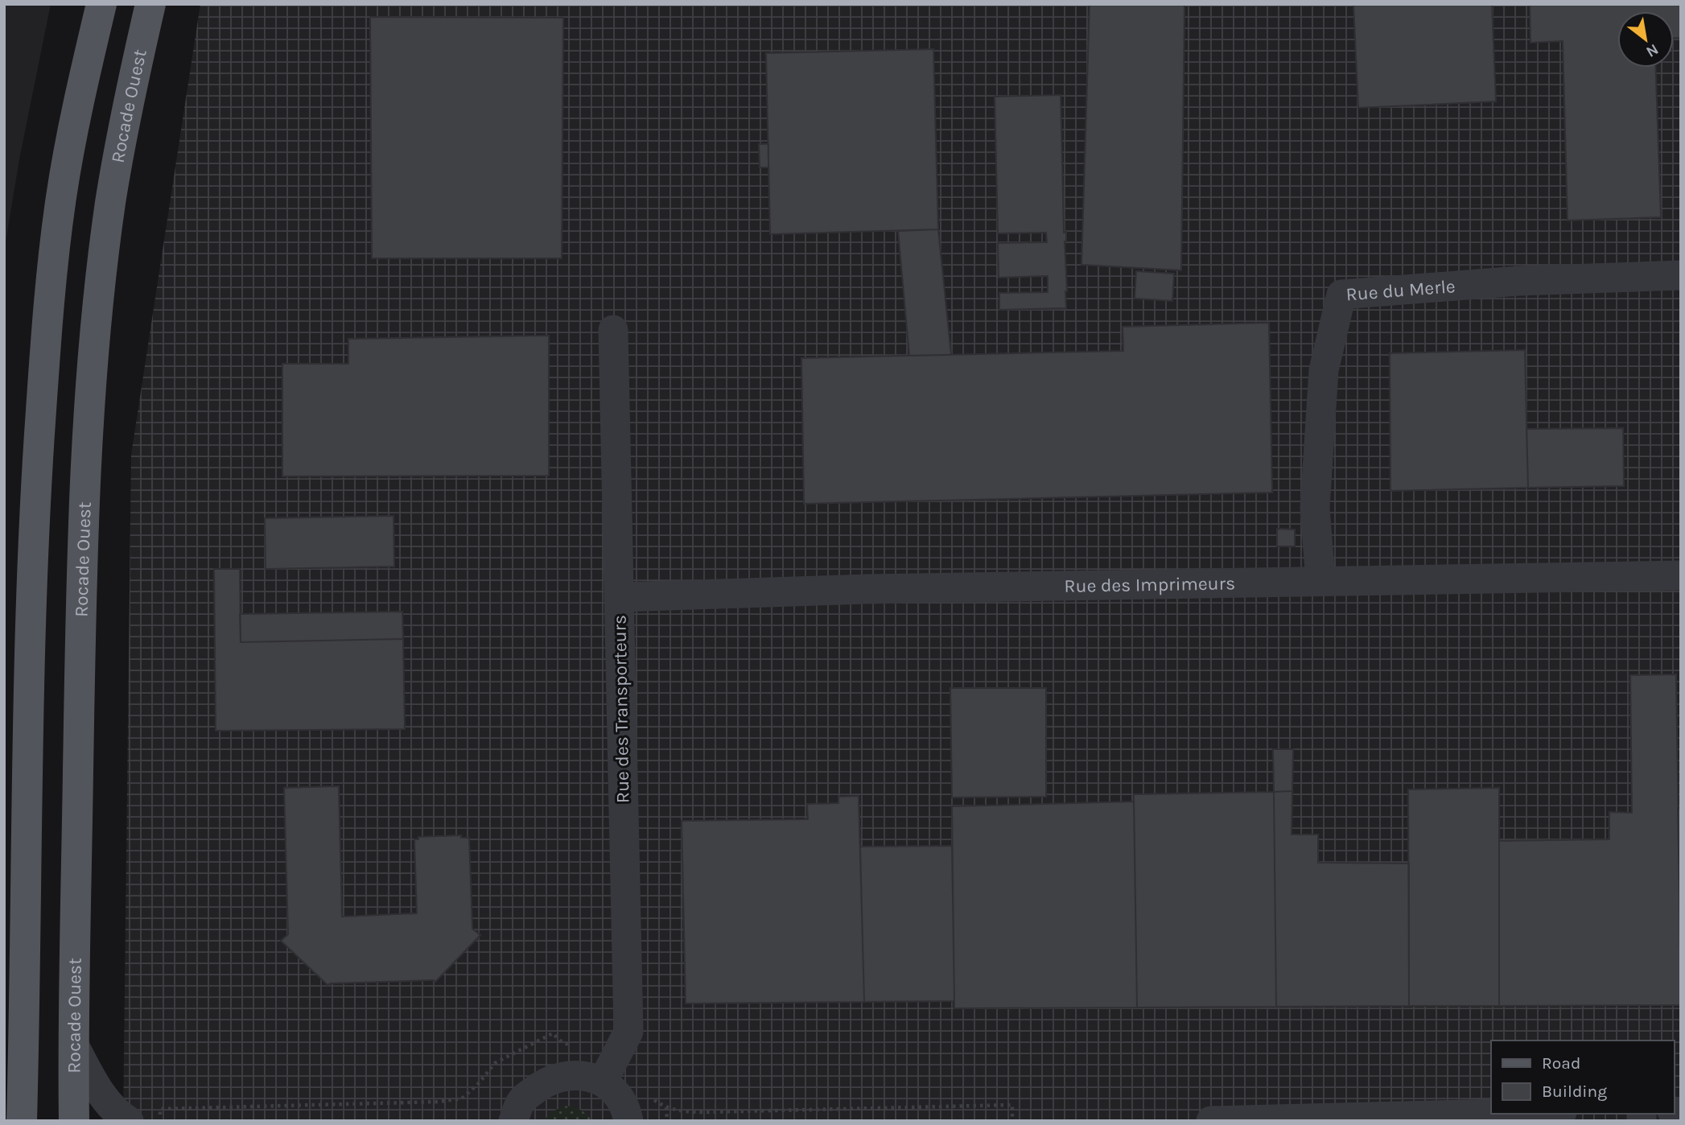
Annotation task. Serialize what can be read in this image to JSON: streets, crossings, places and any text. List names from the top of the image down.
{
  "streets": {
    "main road": ["Rocade Ouest"],
    "street": ["Rue du Merle", "Rue des Imprimeurs", "Rue des Transporteurs"]
  },
  "crossings": [
    ["Rue du Merle", "Rue des Imprimeurs"],
    ["Rue des Imprimeurs", "Rue des Transporteurs"]
  ],
  "legend": ["Road", "Building"],
  "north": "bottom right"
}
